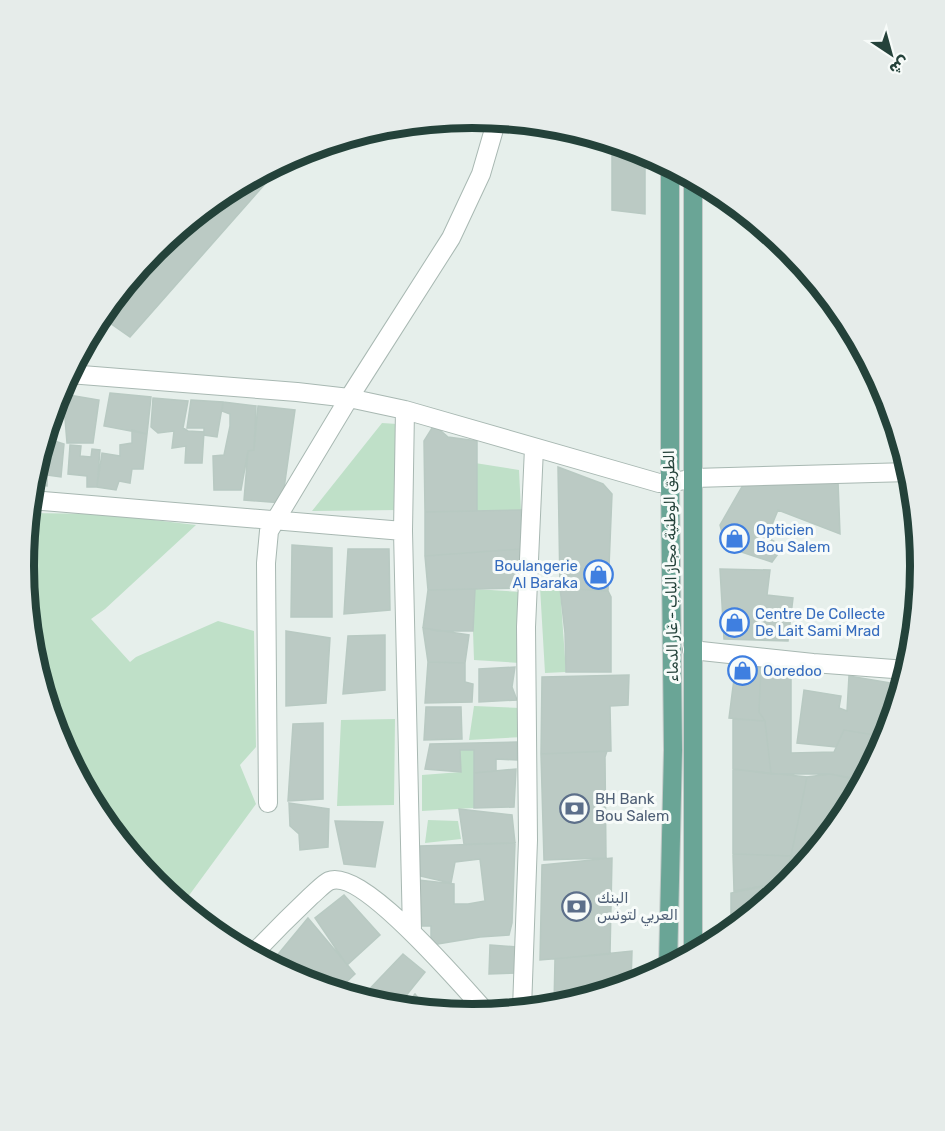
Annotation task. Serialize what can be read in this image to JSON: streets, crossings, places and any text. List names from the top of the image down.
{
  "streets": {
    "main road": ["الطريق الوطنية مجاز الباب - غار الدماء"]
  },
  "places": {
    "shop": [
      "Opticien Bou Salem",
      "Boulangerie Al Baraka",
      "Centre De Collecte De Lait Sami Mrad",
      "Ooredoo"
    ],
    "bank": ["BH Bank Bou Salem", "البنك العربي لتونس"]
  },
  "north": "bottom right"
}
